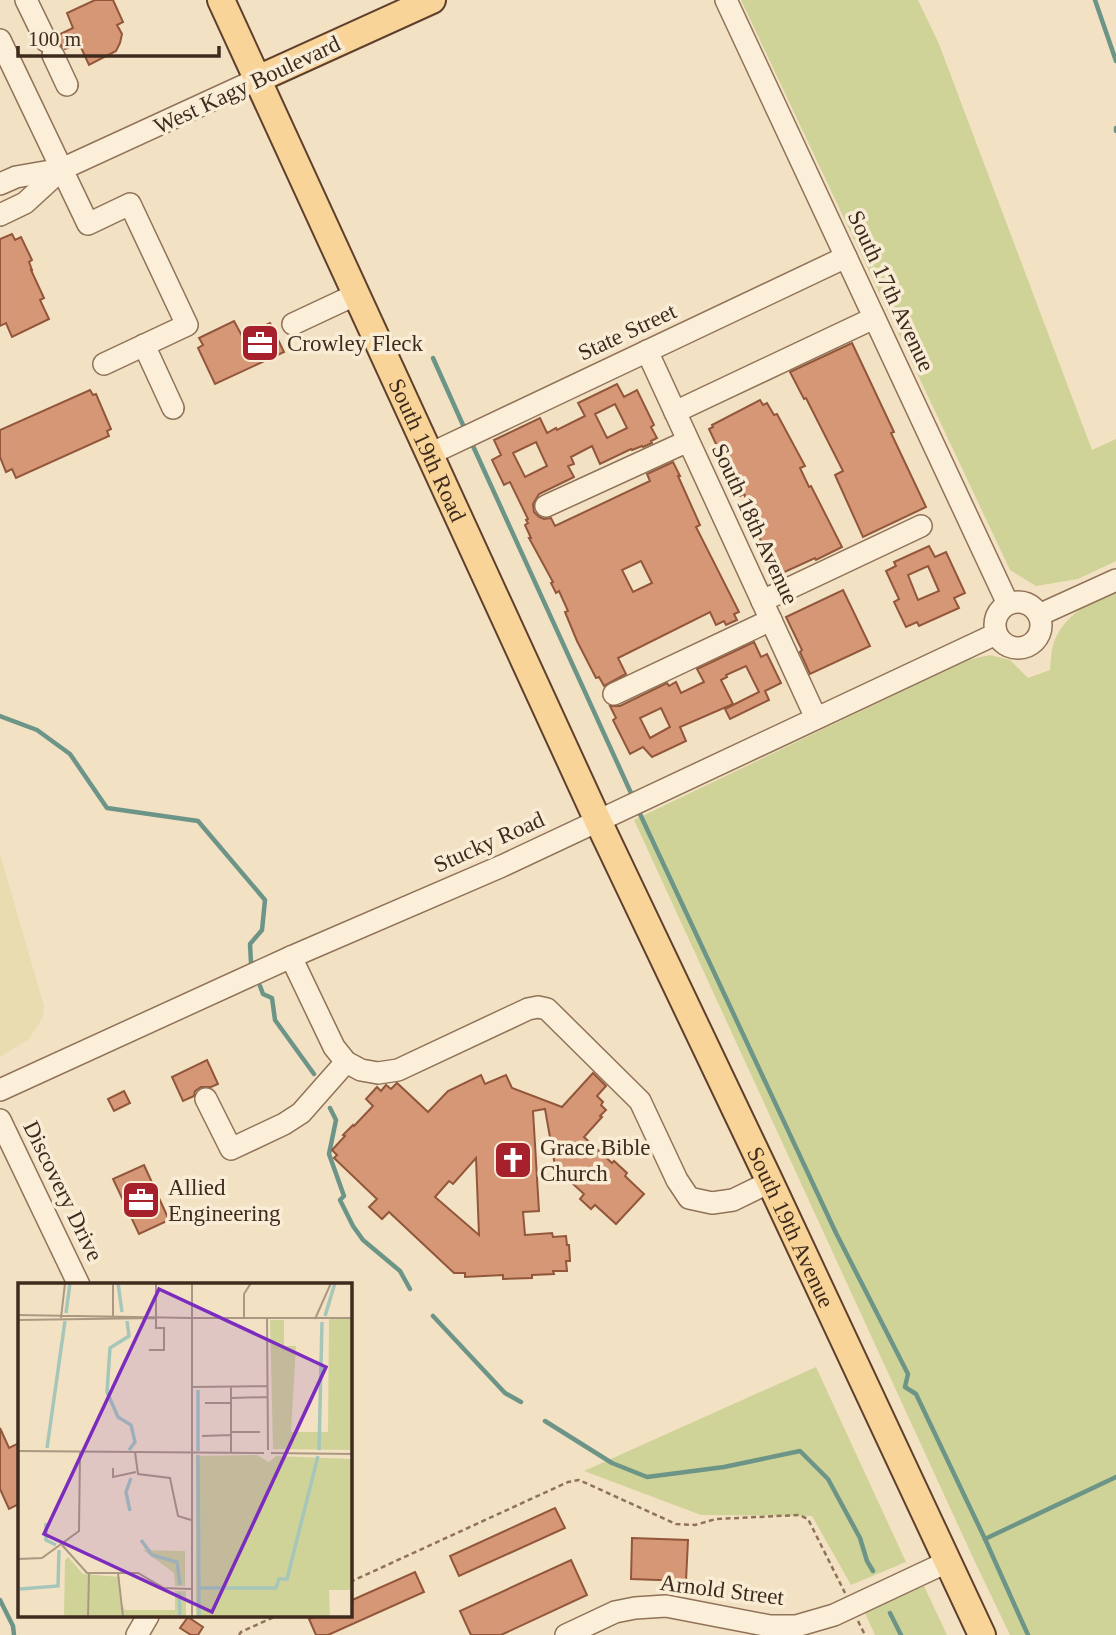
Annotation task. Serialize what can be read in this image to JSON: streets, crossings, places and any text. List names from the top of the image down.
{
  "streets": {
    "main road": ["West Kagy Boulevard", "South 19th Road", "South 19th Avenue"],
    "street": [
      "South 17th Avenue",
      "State Street",
      "South 18th Avenue",
      "Stucky Road",
      "Discovery Drive",
      "Arnold Street"
    ]
  },
  "crossings": [
    ["West Kagy Boulevard", "South 19th Road"],
    ["South 17th Avenue", "State Street"],
    ["South 17th Avenue", "Stucky Road"],
    ["State Street", "South 19th Road"],
    ["State Street", "South 18th Avenue"],
    ["South 19th Road", "Stucky Road"],
    ["South 19th Road", "South 19th Avenue"],
    ["South 18th Avenue", "Stucky Road"],
    ["Stucky Road", "South 19th Avenue"],
    ["South 19th Avenue", "Arnold Street"]
  ],
  "places": {
    "office": ["Crowley Fleck", "Allied Engineering"],
    "church": ["Grace Bible Church"]
  },
  "scale_bar": "100 m"
}
